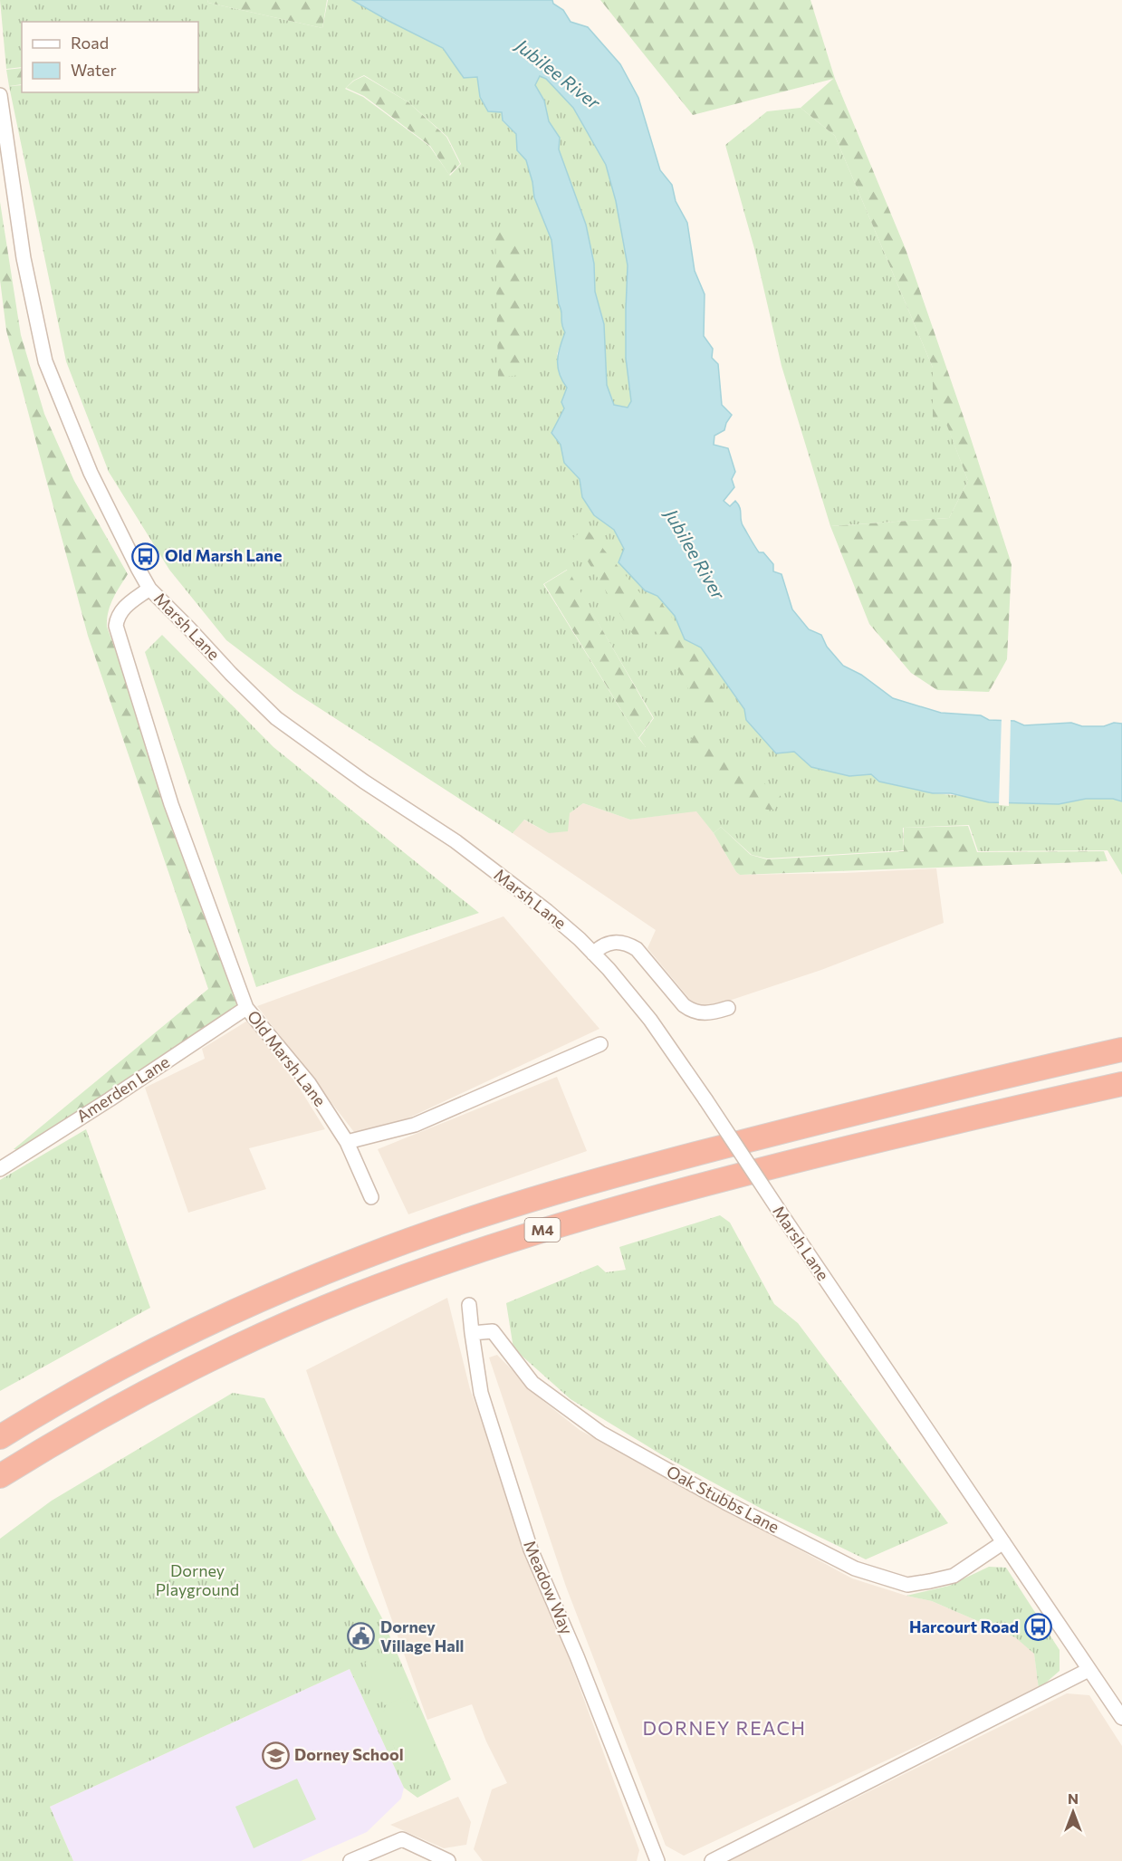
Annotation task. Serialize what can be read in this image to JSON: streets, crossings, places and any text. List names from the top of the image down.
{
  "streets": {
    "highway": ["M4"],
    "street": [
      "Marsh Lane",
      "Old Marsh Lane",
      "Amerden Lane",
      "Oak Stubbs Lane",
      "Meadow Way"
    ]
  },
  "crossings": [
    ["Marsh Lane", "Old Marsh Lane"],
    ["Marsh Lane", "Oak Stubbs Lane"],
    ["Old Marsh Lane", "Amerden Lane"],
    ["Oak Stubbs Lane", "Meadow Way"]
  ],
  "districts": ["DORNEY REACH"],
  "water": ["Jubilee River"],
  "parks": ["Dorney Playground"],
  "places": {
    "bus stop": ["Old Marsh Lane", "Harcourt Road"],
    "public building": ["Dorney Village Hall"],
    "school or university": ["Dorney School"]
  },
  "legend": ["Road", "Water"],
  "north": "top"
}
